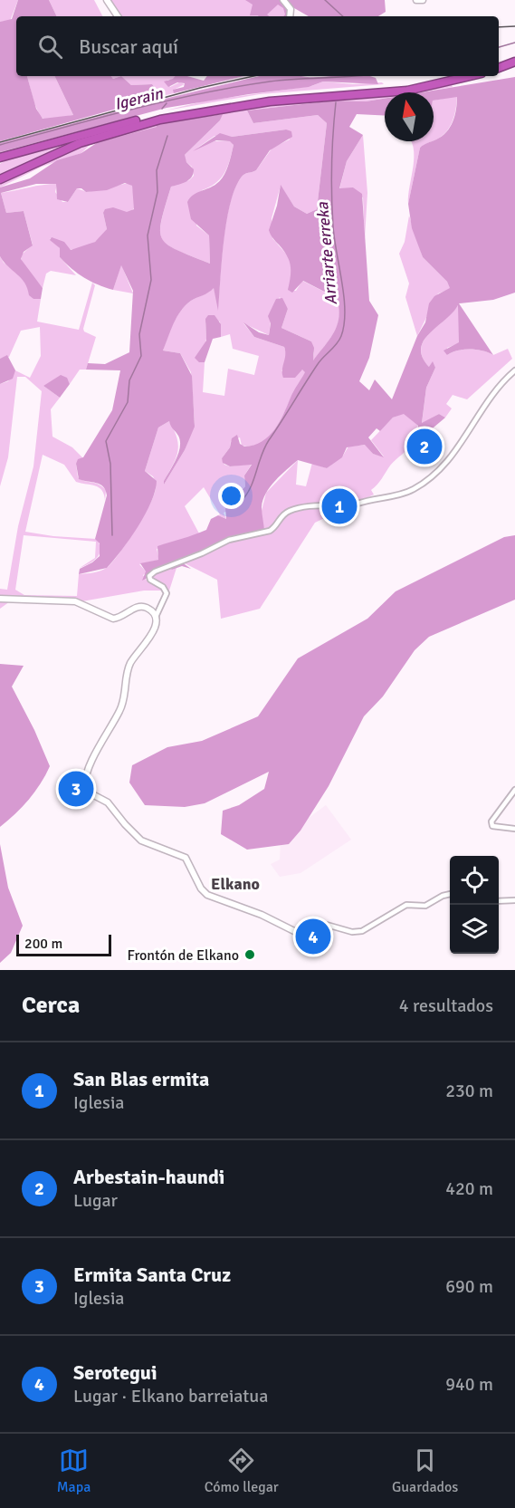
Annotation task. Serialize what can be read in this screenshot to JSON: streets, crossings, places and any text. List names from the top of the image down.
{
  "districts": ["Elkano"],
  "water": ["Igerain", "Arriarte erreka"],
  "places": ["Frontón de Elkano"],
  "scale_bar": "200 m",
  "north": "top",
  "page": {
    "search": "Buscar aquí",
    "pins": [
      "2",
      "1",
      "3",
      "4"
    ],
    "scale": "200 m",
    "heading": ["Cerca", "4 resultados"],
    "list": [
      {
        "mark": "1",
        "name": "San Blas ermita",
        "note": "Iglesia",
        "value": "230 m"
      },
      {
        "mark": "2",
        "name": "Arbestain-haundi",
        "note": "Lugar",
        "value": "420 m"
      },
      {
        "mark": "3",
        "name": "Ermita Santa Cruz",
        "note": "Iglesia",
        "value": "690 m"
      },
      {
        "mark": "4",
        "name": "Serotegui",
        "note": "Lugar · Elkano barreiatua",
        "value": "940 m"
      }
    ],
    "nav": ["Mapa", "Cómo llegar", "Guardados"]
  }
}
